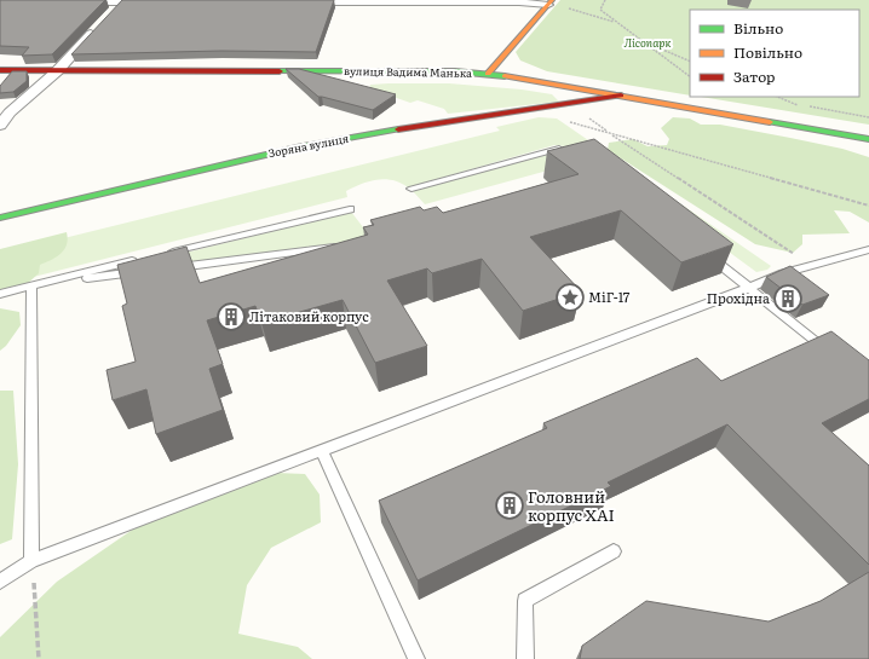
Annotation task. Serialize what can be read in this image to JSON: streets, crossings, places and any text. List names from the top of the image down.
{
  "streets": {
    "main road": ["вулиця Вадима Манька", "Зоряна вулиця"]
  },
  "crossings": [
    ["вулиця Вадима Манька", "Зоряна вулиця"]
  ],
  "parks": ["Лісопарк"],
  "places": {
    "place": ["МіГ-17"],
    "building": ["Прохідна", "Літаковий корпус", "Головний корпус ХАІ"]
  },
  "legend": ["Вільно", "Повільно", "Затор"]
}
